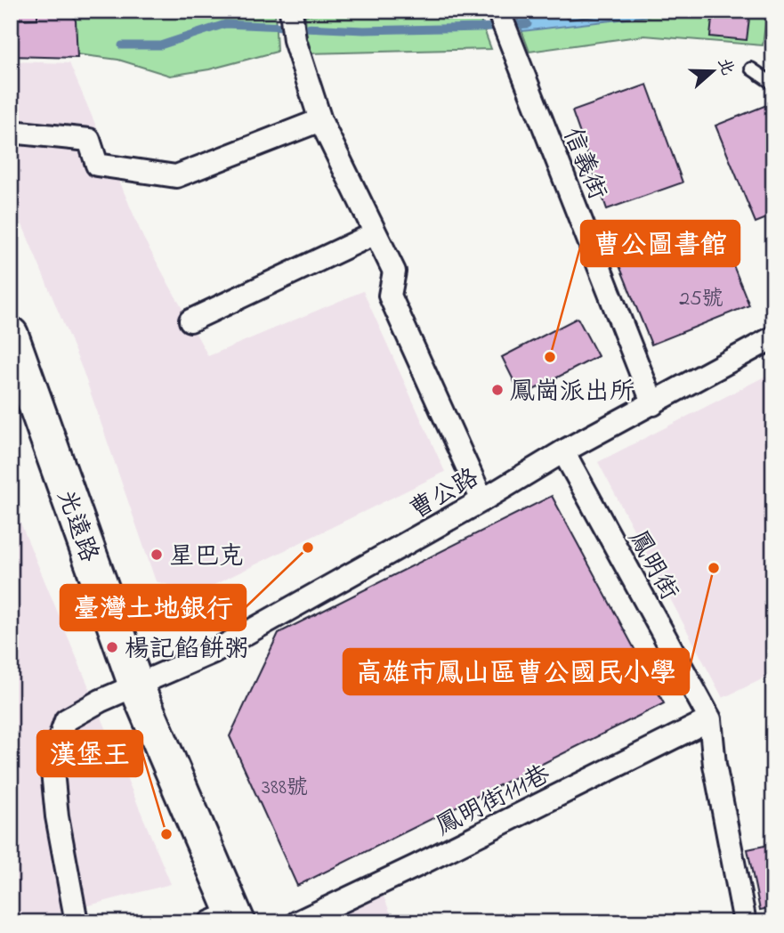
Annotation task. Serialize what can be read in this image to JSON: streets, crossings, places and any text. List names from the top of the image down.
{
  "streets": {
    "main road": ["光遠路"],
    "street": [
      "信義街",
      "曹公路",
      "鳳明街",
      "鳳明街111巷"
    ]
  },
  "crossings": [
    ["信義街", "曹公路"],
    ["曹公路", "光遠路"],
    ["曹公路", "鳳明街"],
    ["鳳明街", "鳳明街111巷"]
  ],
  "places": [
    "曹公圖書館",
    "鳳崗派出所",
    "臺灣土地銀行",
    "星巴克",
    "高雄市鳳山區曹公國民小學",
    "楊記餡餅粥",
    "漢堡王"
  ],
  "house_numbers": ["25號", "388號"],
  "north": "right"
}
